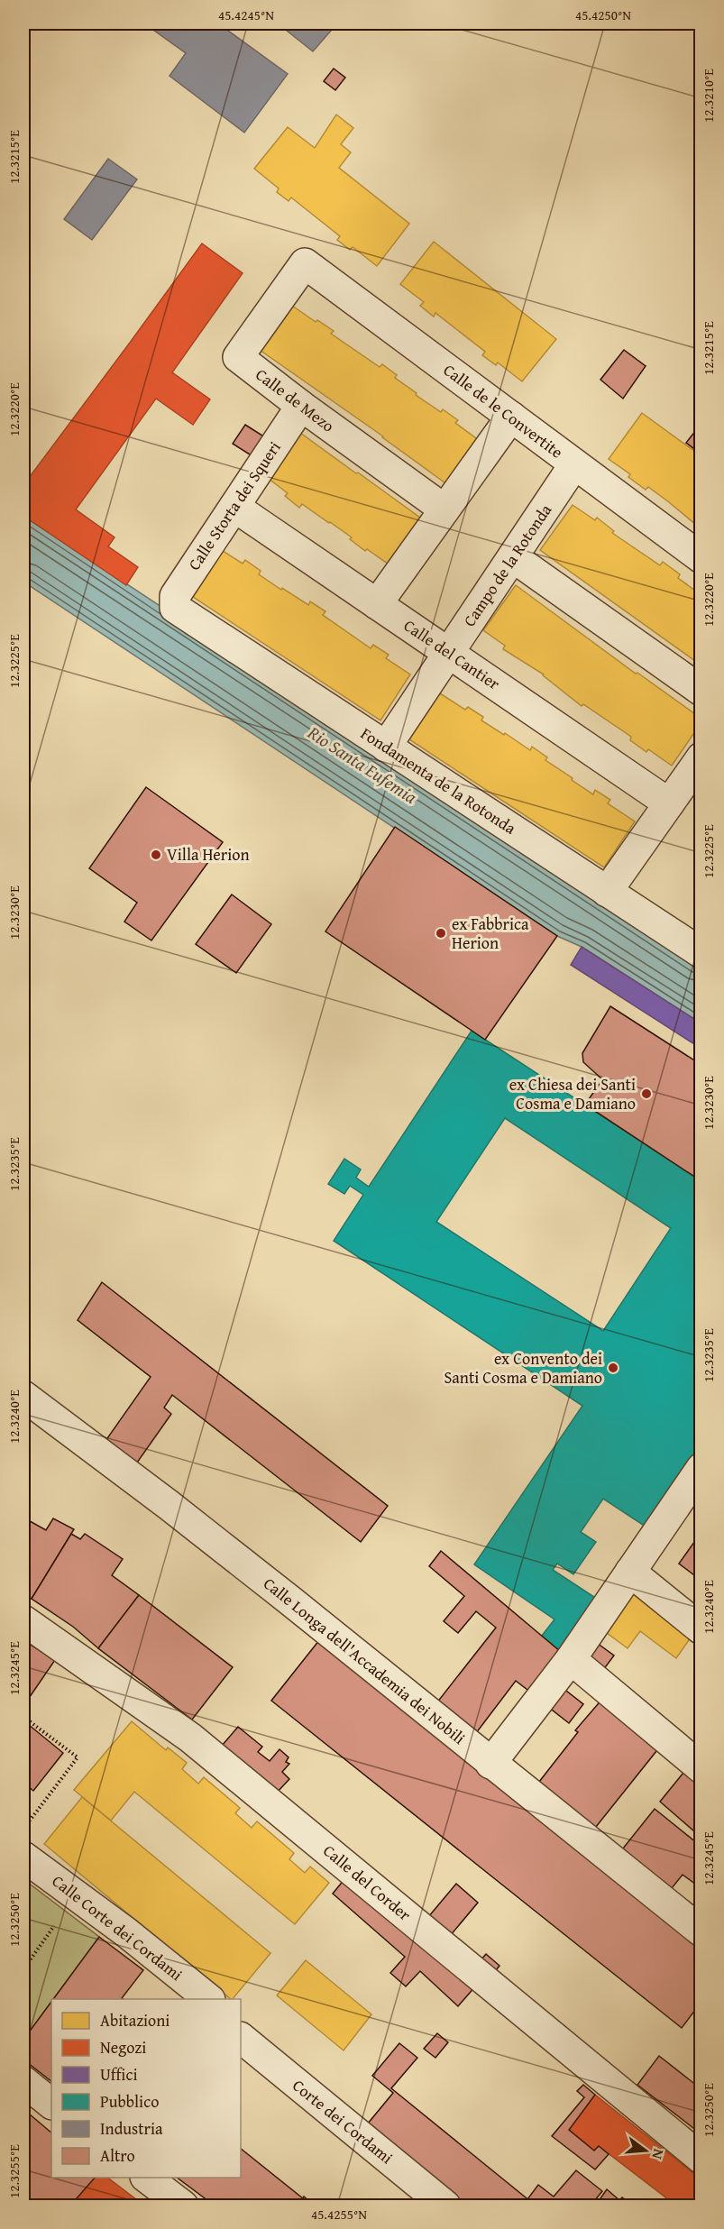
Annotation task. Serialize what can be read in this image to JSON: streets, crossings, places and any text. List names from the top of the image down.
{
  "streets": {
    "street": [
      "Calle de Mezo",
      "Calle de le Convertite",
      "Calle Storta dei Squeri",
      "Campo de la Rotonda",
      "Calle del Cantier",
      "Fondamenta de la Rotonda",
      "Calle Longa dell'Accademia dei Nobili",
      "Calle del Corder",
      "Calle Corte dei Cordami",
      "Corte dei Cordami"
    ]
  },
  "crossings": [
    ["Calle de Mezo", "Calle de le Convertite"],
    ["Calle de Mezo", "Calle Storta dei Squeri"],
    ["Calle de le Convertite", "Campo de la Rotonda"],
    ["Calle Storta dei Squeri", "Calle del Cantier"],
    ["Calle Storta dei Squeri", "Fondamenta de la Rotonda"],
    ["Campo de la Rotonda", "Calle del Cantier"],
    ["Campo de la Rotonda", "Fondamenta de la Rotonda"]
  ],
  "water": ["Rio Santa Eufemia"],
  "places": [
    "Villa Herion",
    "ex Fabbrica Herion",
    "ex Chiesa dei Santi Cosma e Damiano",
    "ex Convento dei Santi Cosma e Damiano"
  ],
  "legend": [
    "Abitazioni",
    "Negozi",
    "Uffici",
    "Pubblico",
    "Industria",
    "Altro"
  ],
  "north": "right",
  "coordinates": [
    "45.4245°N",
    "45.4250°N",
    "12.3210°E",
    "12.3215°E",
    "12.3220°E",
    "12.3225°E",
    "12.3230°E",
    "12.3235°E",
    "12.3240°E",
    "12.3245°E",
    "12.3250°E",
    "12.3255°E",
    "45.4255°N"
  ]
}
